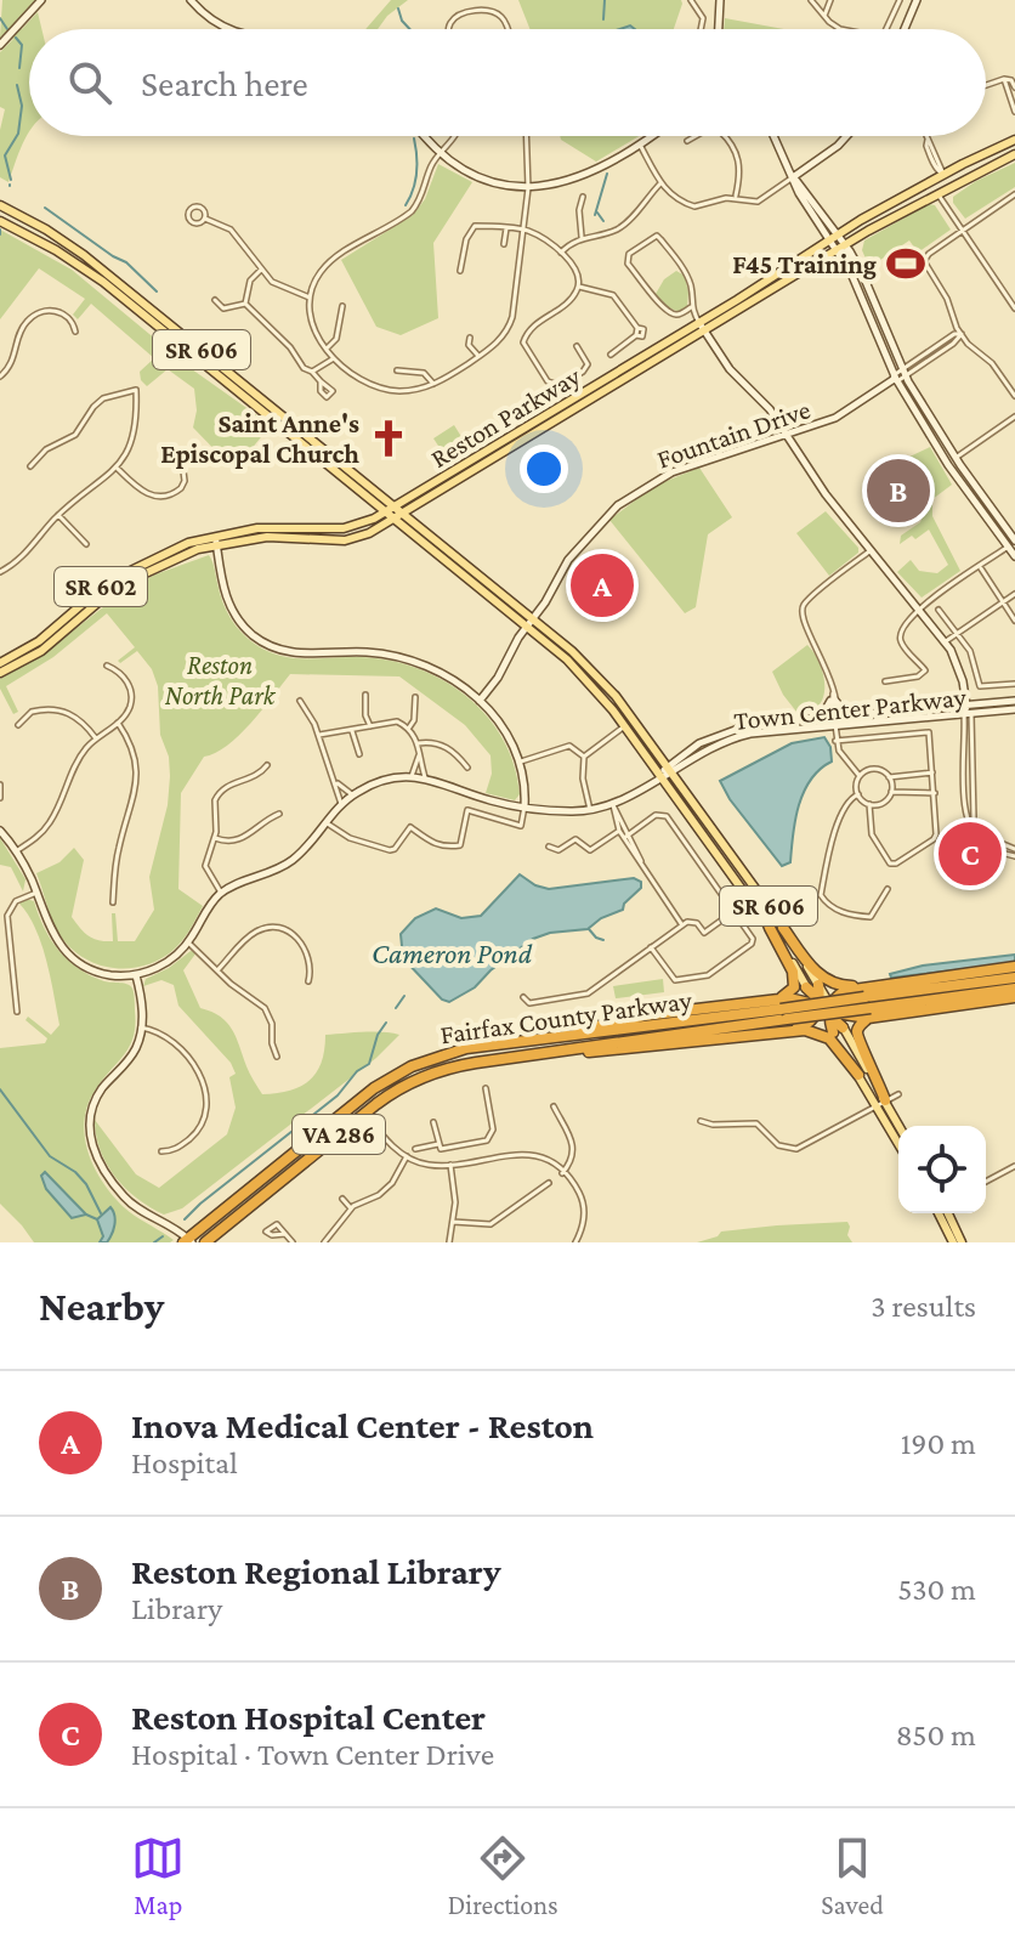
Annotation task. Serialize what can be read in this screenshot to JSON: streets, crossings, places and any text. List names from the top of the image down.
{
  "streets": {
    "highway": ["Fairfax County Parkway", "VA 286"],
    "main road": ["SR 606", "Reston Parkway", "SR 602"],
    "street": ["Fountain Drive", "Town Center Parkway"]
  },
  "crossings": [
    ["SR 606", "Reston Parkway"],
    ["SR 606", "Fountain Drive"],
    ["SR 606", "Town Center Parkway"]
  ],
  "water": ["Cameron Pond"],
  "parks": ["Reston North Park"],
  "places": {
    "sports": ["F45 Training"],
    "church": ["Saint Anne's Episcopal Church"]
  },
  "page": {
    "search": "Search here",
    "pins": ["B", "A", "C"],
    "heading": ["Nearby", "3 results"],
    "list": [
      {
        "mark": "A",
        "name": "Inova Medical Center - Reston",
        "note": "Hospital",
        "value": "190 m"
      },
      {
        "mark": "B",
        "name": "Reston Regional Library",
        "note": "Library",
        "value": "530 m"
      },
      {
        "mark": "C",
        "name": "Reston Hospital Center",
        "note": "Hospital · Town Center Drive",
        "value": "850 m"
      }
    ],
    "nav": ["Map", "Directions", "Saved"]
  }
}
